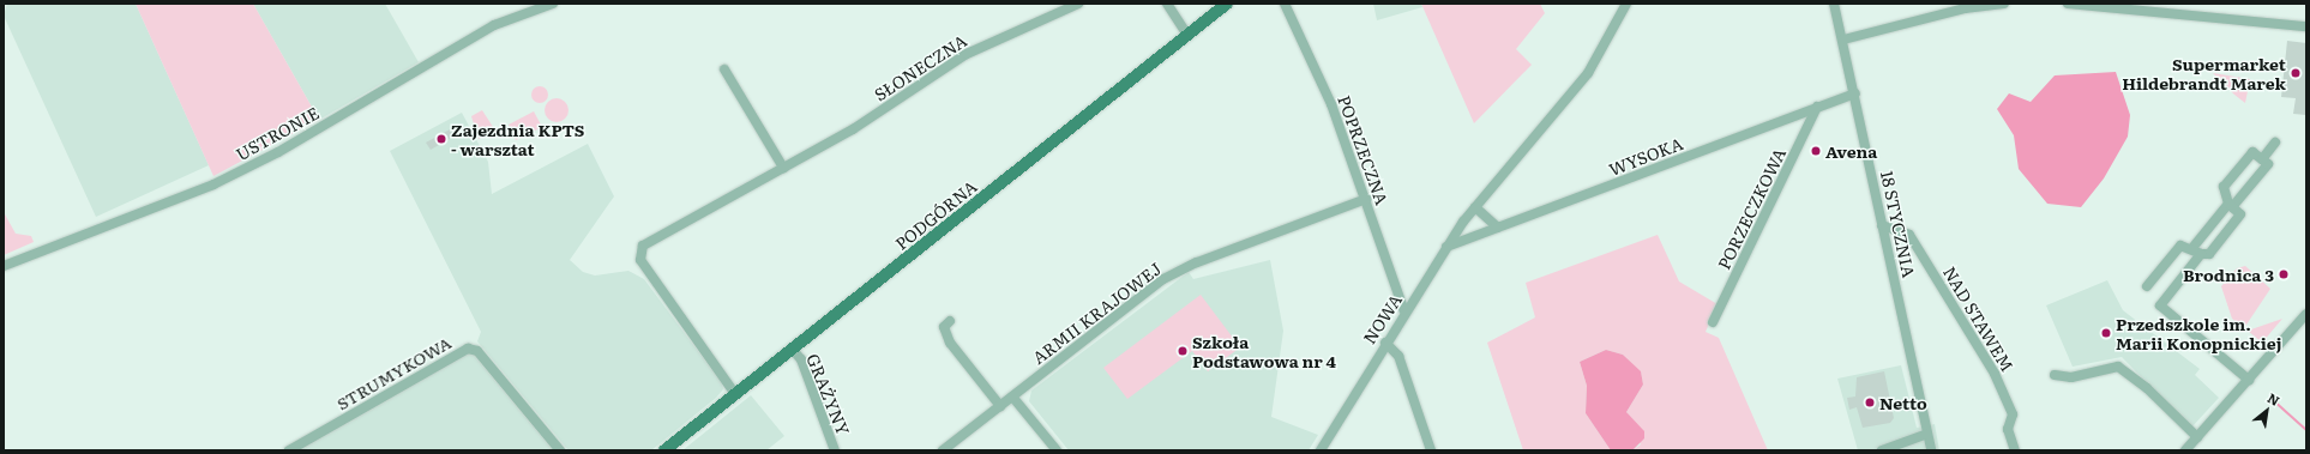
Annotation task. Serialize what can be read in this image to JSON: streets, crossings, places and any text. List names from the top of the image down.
{
  "streets": {
    "main road": ["PODGÓRNA"],
    "street": [
      "SŁONECZNA",
      "USTRONIE",
      "POPRZECZNA",
      "WYSOKA",
      "PORZECZKOWA",
      "18 STYCZNIA",
      "ARMII KRAJOWEJ",
      "NOWA",
      "NAD STAWEM",
      "STRUMYKOWA",
      "GRAŻYNY"
    ]
  },
  "crossings": [
    ["SŁONECZNA", "PODGÓRNA"],
    ["POPRZECZNA", "ARMII KRAJOWEJ"],
    ["POPRZECZNA", "NOWA"],
    ["WYSOKA", "PORZECZKOWA"],
    ["WYSOKA", "18 STYCZNIA"],
    ["WYSOKA", "NOWA"],
    ["PODGÓRNA", "GRAŻYNY"],
    ["18 STYCZNIA", "NAD STAWEM"]
  ],
  "places": [
    "Supermarket Hildebrandt Marek",
    "Zajezdnia KPTS - warsztat",
    "Avena",
    "Brodnica 3",
    "Przedszkole im. Marii Konopnickiej",
    "Szkoła Podstawowa nr 4",
    "Netto"
  ],
  "north": "top right"
}
